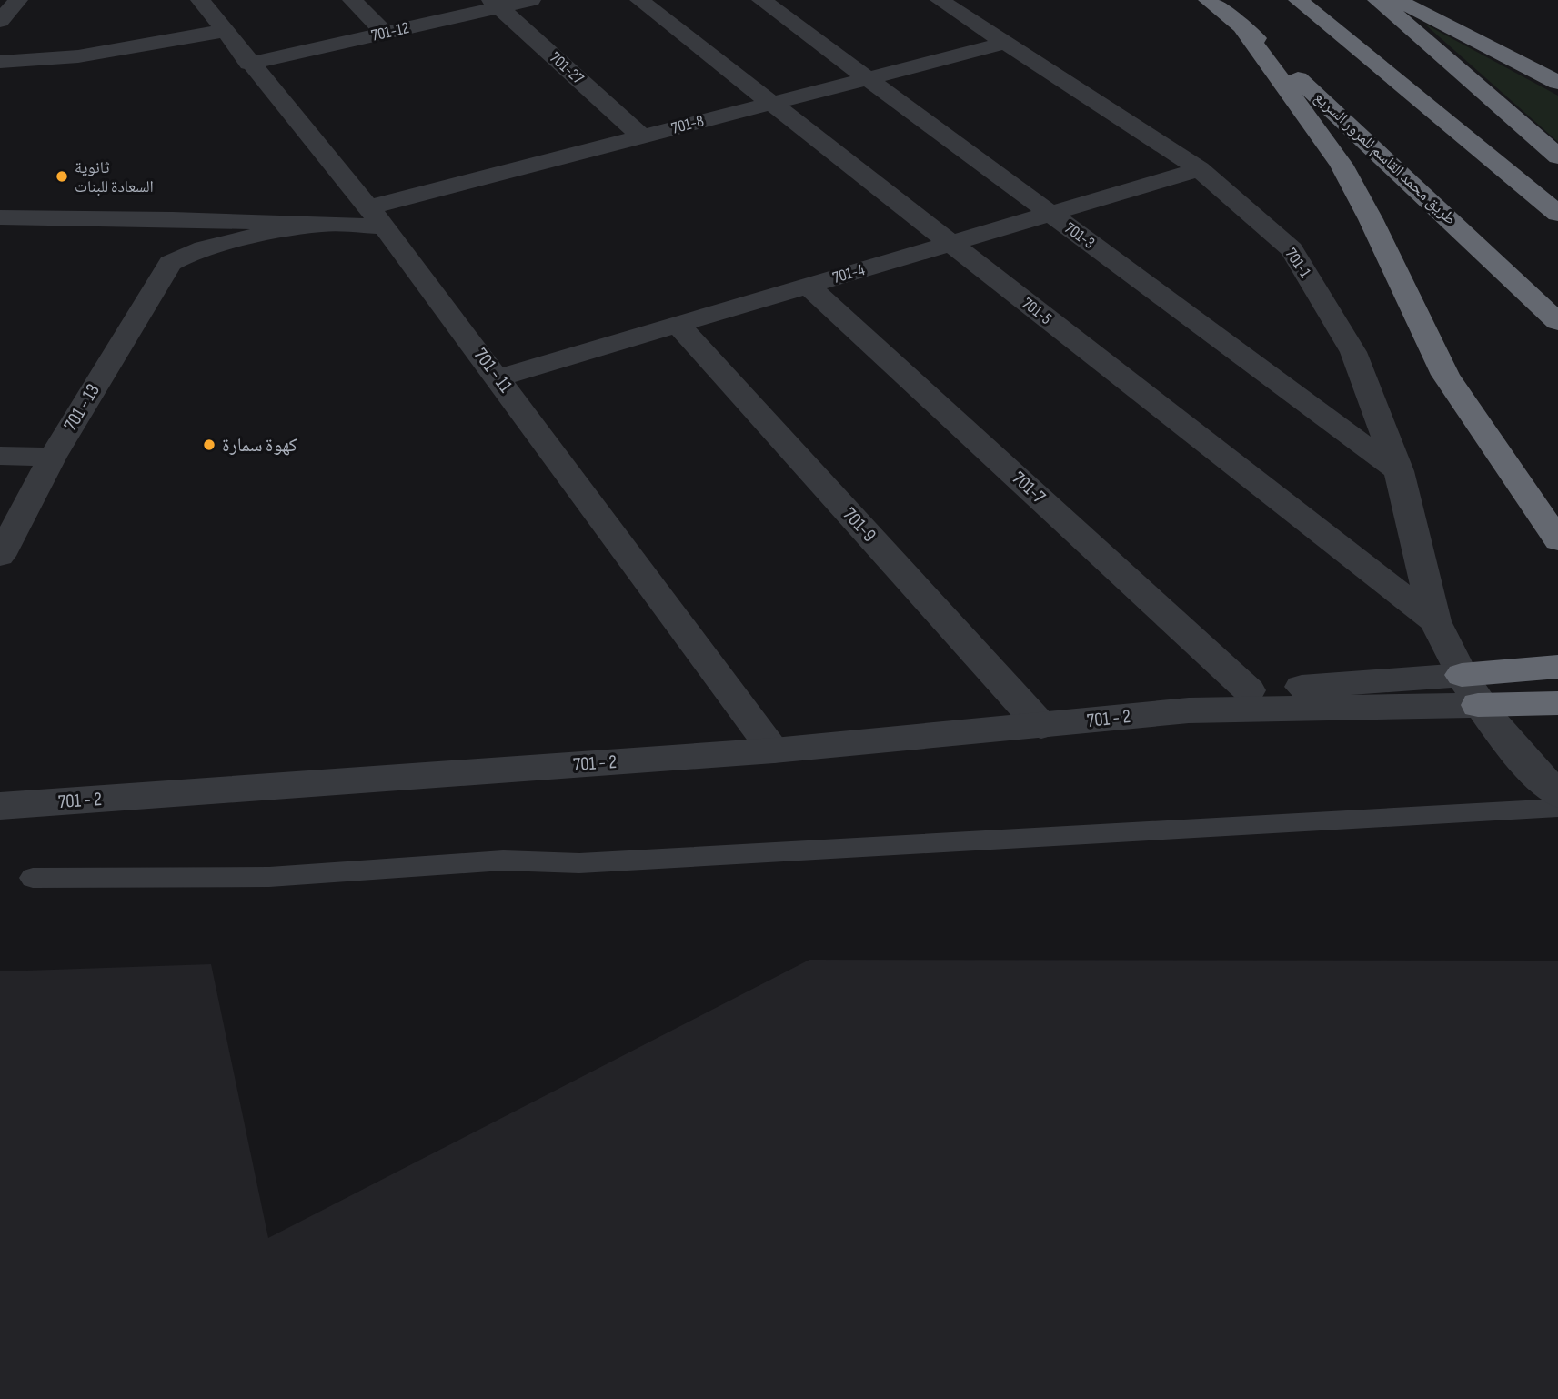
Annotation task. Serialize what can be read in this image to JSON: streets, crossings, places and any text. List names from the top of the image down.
{
  "streets": {
    "highway": ["طريق محمد القاسم للمرور السريع"],
    "street": [
      "701-12",
      "701-27",
      "701-8",
      "701-3",
      "701-1",
      "701-4",
      "701-5",
      "701 - 11",
      "701 - 13",
      "701-7",
      "701-9",
      "701 - 2"
    ]
  },
  "crossings": [
    ["701-12", "701-27"],
    ["701-12", "701 - 11"],
    ["701-27", "701-8"],
    ["701-8", "701-3"],
    ["701-8", "701-1"],
    ["701-8", "701-5"],
    ["701-8", "701 - 11"],
    ["701-8", "701 - 13"],
    ["701-3", "701-1"],
    ["701-3", "701-4"],
    ["701-1", "701-4"],
    ["701-1", "701-5"],
    ["701-4", "701-5"],
    ["701-4", "701 - 11"],
    ["701-4", "701-7"],
    ["701-4", "701-9"],
    ["701 - 11", "701 - 2"],
    ["701-9", "701 - 2"]
  ],
  "places": ["ثانوية السعادة للبنات", "كهوة سمارة"]
}
